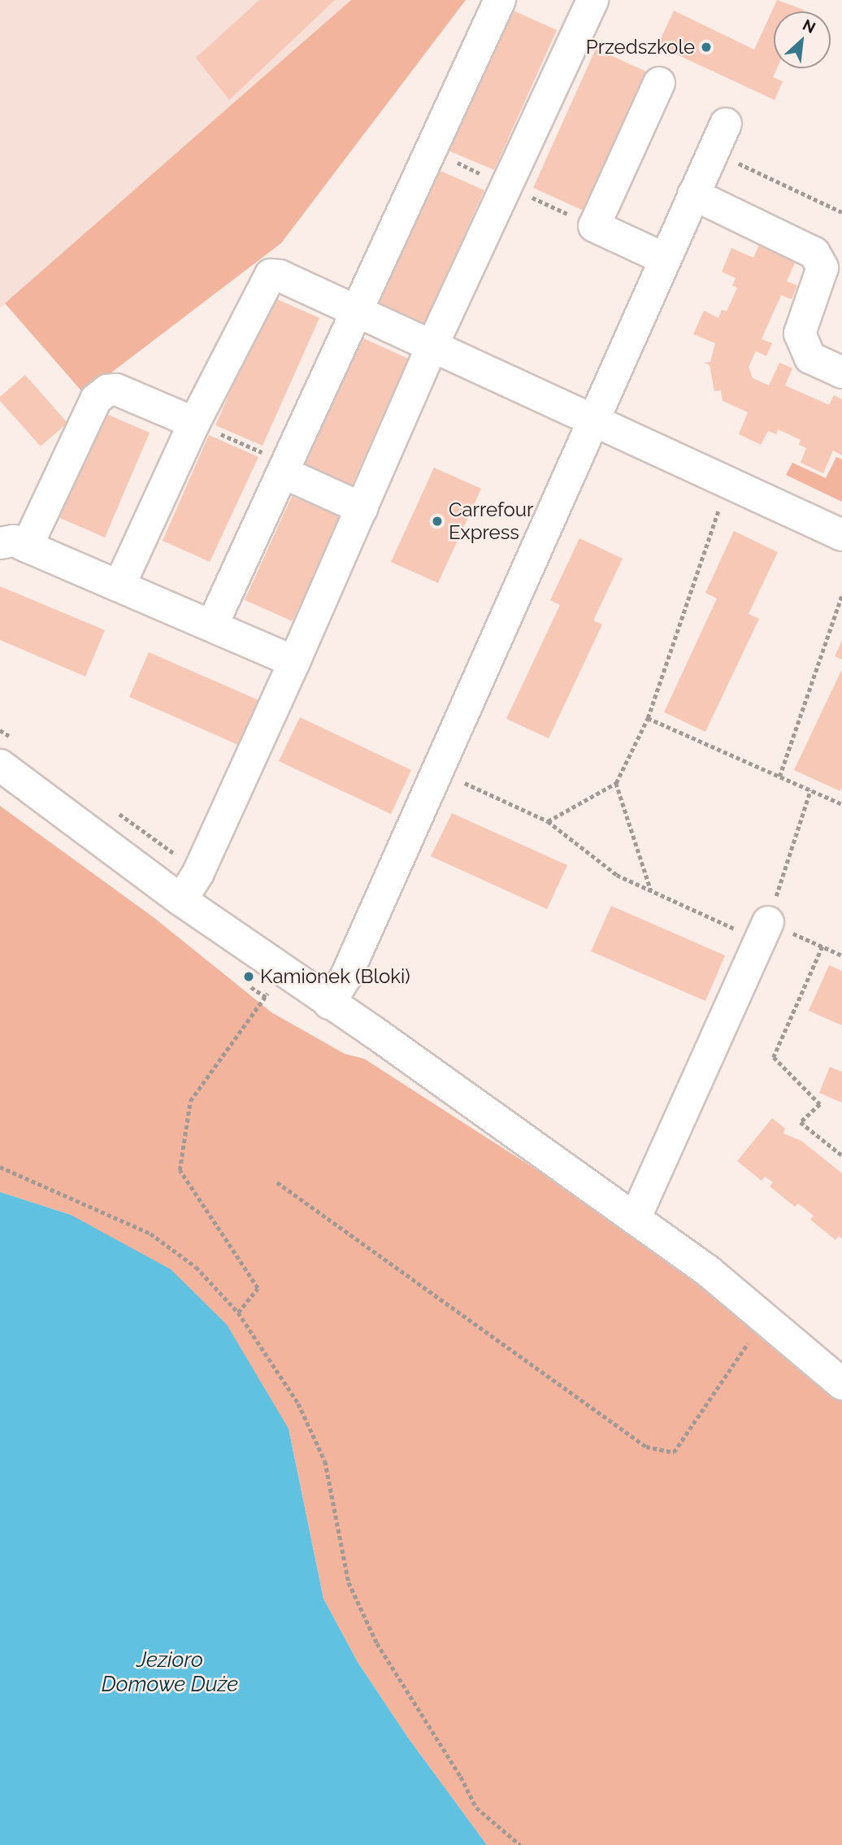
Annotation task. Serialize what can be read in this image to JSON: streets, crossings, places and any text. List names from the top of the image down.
{
  "water": ["Jezioro Domowe Duże"],
  "places": ["Przedszkole", "Carrefour Express", "Kamionek (Bloki)"],
  "north": "top right"
}
